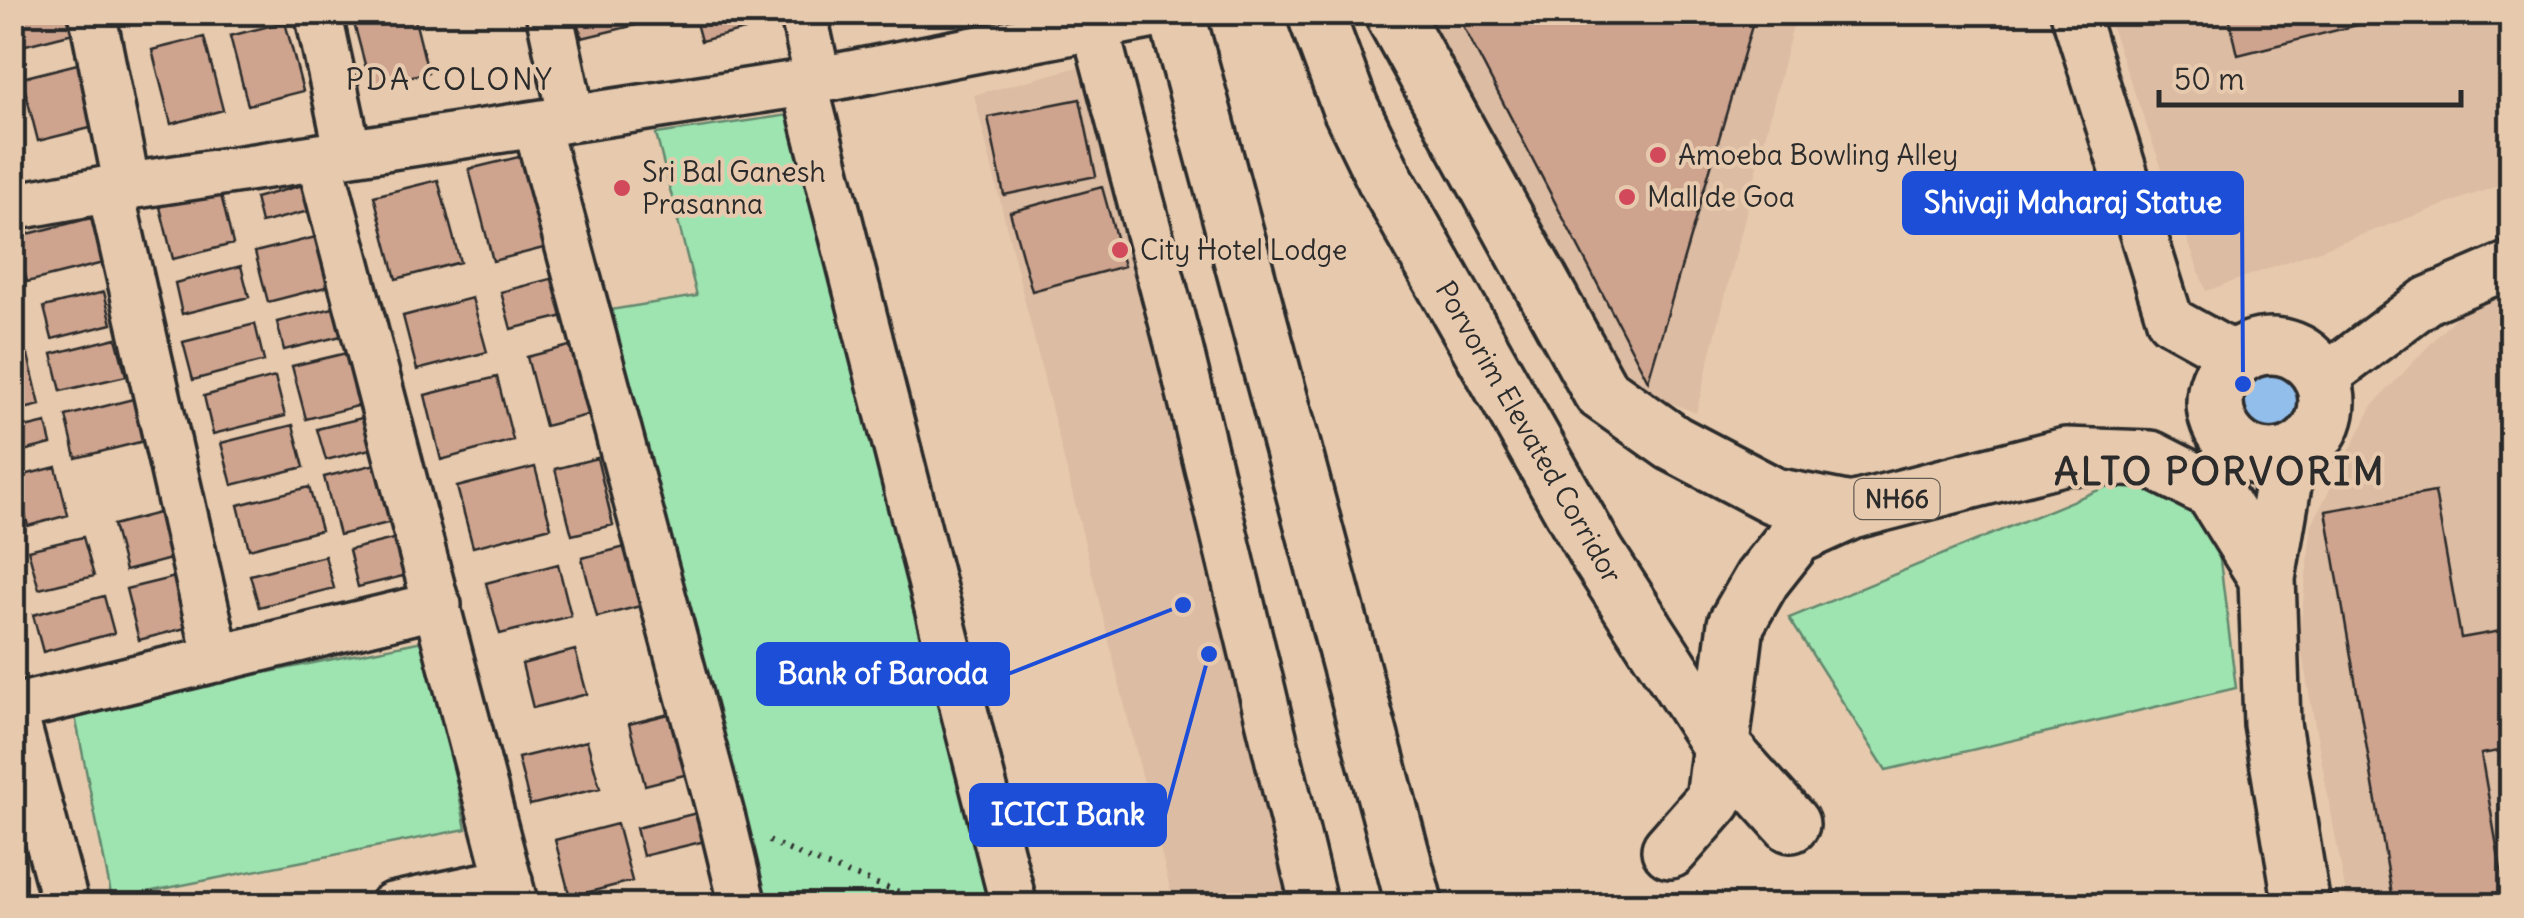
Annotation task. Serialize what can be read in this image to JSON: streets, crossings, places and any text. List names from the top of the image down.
{
  "streets": {
    "main road": ["Porvorim Elevated Corridor", "NH66"]
  },
  "districts": ["PDA COLONY", "ALTO PORVORIM"],
  "places": [
    "Amoeba Bowling Alley",
    "Sri Bal Ganesh Prasanna",
    "Mall de Goa",
    "City Hotel Lodge",
    "Shivaji Maharaj Statue",
    "Bank of Baroda",
    "ICICI Bank"
  ],
  "scale_bar": "50 m"
}
